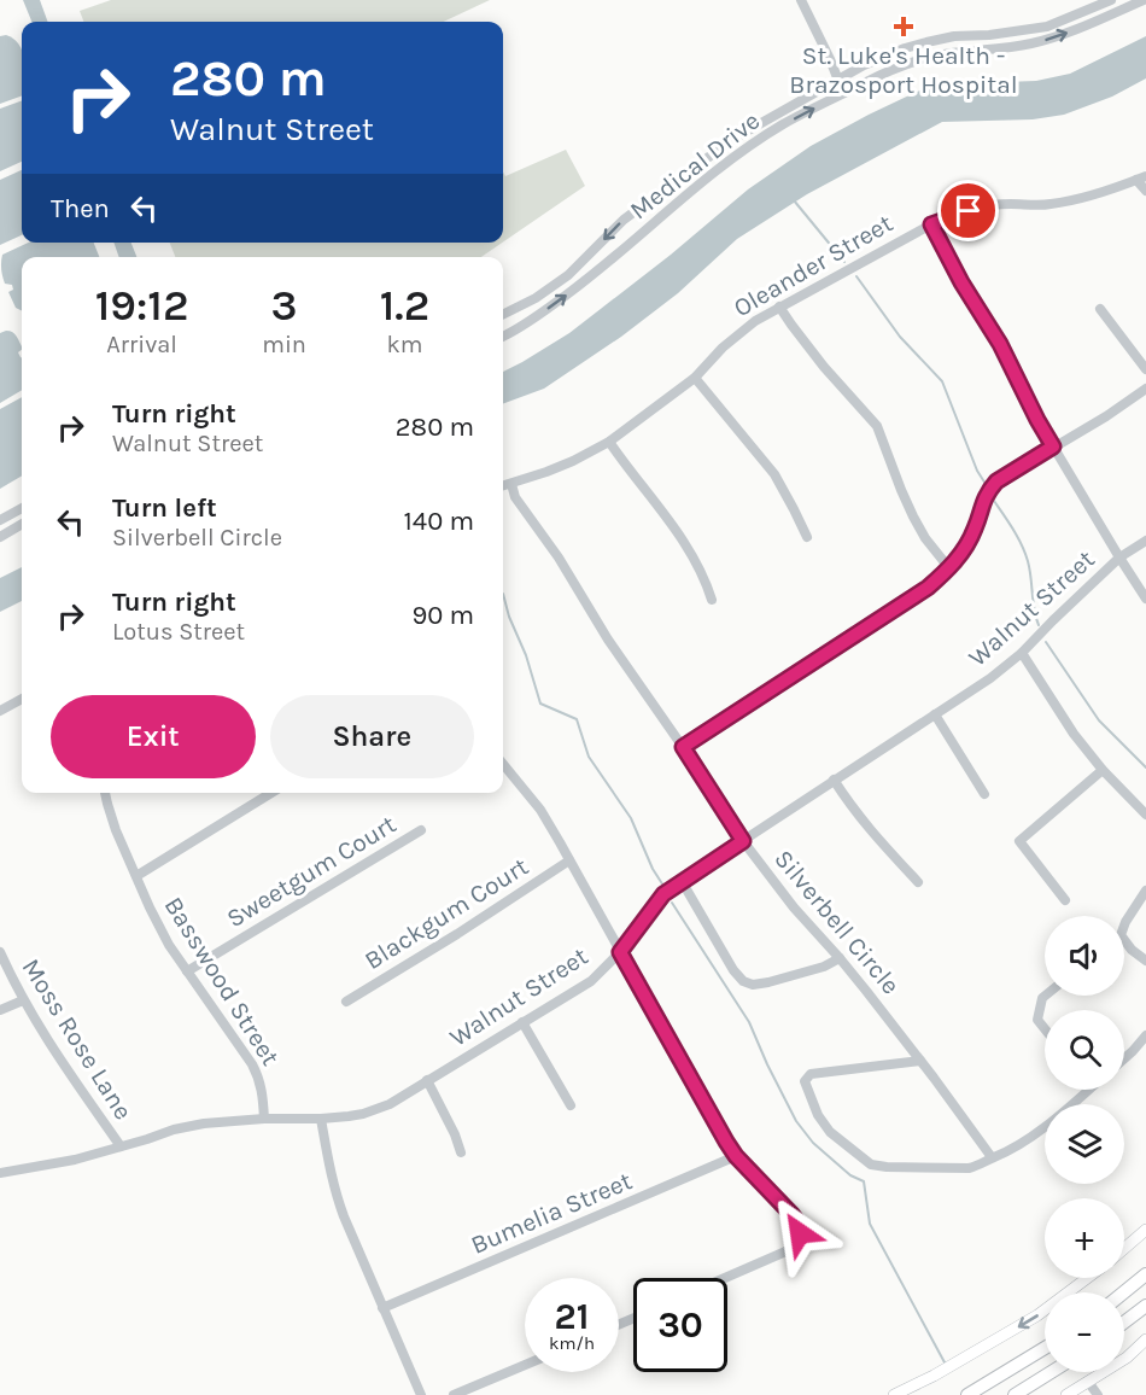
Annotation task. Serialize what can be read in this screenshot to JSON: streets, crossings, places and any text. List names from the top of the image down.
{
  "streets": {
    "street": [
      "Medical Drive",
      "Oleander Street",
      "Walnut Street",
      "Sweetgum Court",
      "Blackgum Court",
      "Silverbell Circle",
      "Basswood Street",
      "Moss Rose Lane",
      "Bumelia Street"
    ]
  },
  "crossings": [
    ["Oleander Street", "Silverbell Circle"],
    ["Walnut Street", "Silverbell Circle"],
    ["Walnut Street", "Basswood Street"],
    ["Walnut Street", "Moss Rose Lane"],
    ["Sweetgum Court", "Basswood Street"]
  ],
  "places": {
    "health": ["St. Luke's Health - Brazosport Hospital"]
  },
  "page": {
    "turn": ["280 m", "Walnut Street"],
    "then": "Then",
    "eta": [
      "19:12",
      "Arrival",
      "3",
      "min",
      "1.2",
      "km"
    ],
    "list": [
      {
        "name": "Turn right",
        "note": "Walnut Street",
        "value": "280 m"
      },
      {
        "name": "Turn left",
        "note": "Silverbell Circle",
        "value": "140 m"
      },
      {
        "name": "Turn right",
        "note": "Lotus Street",
        "value": "90 m"
      }
    ],
    "buttons": ["Exit", "Share"],
    "map_buttons": ["+", "−"],
    "speed": "21 km/h",
    "limit": "30"
  }
}
